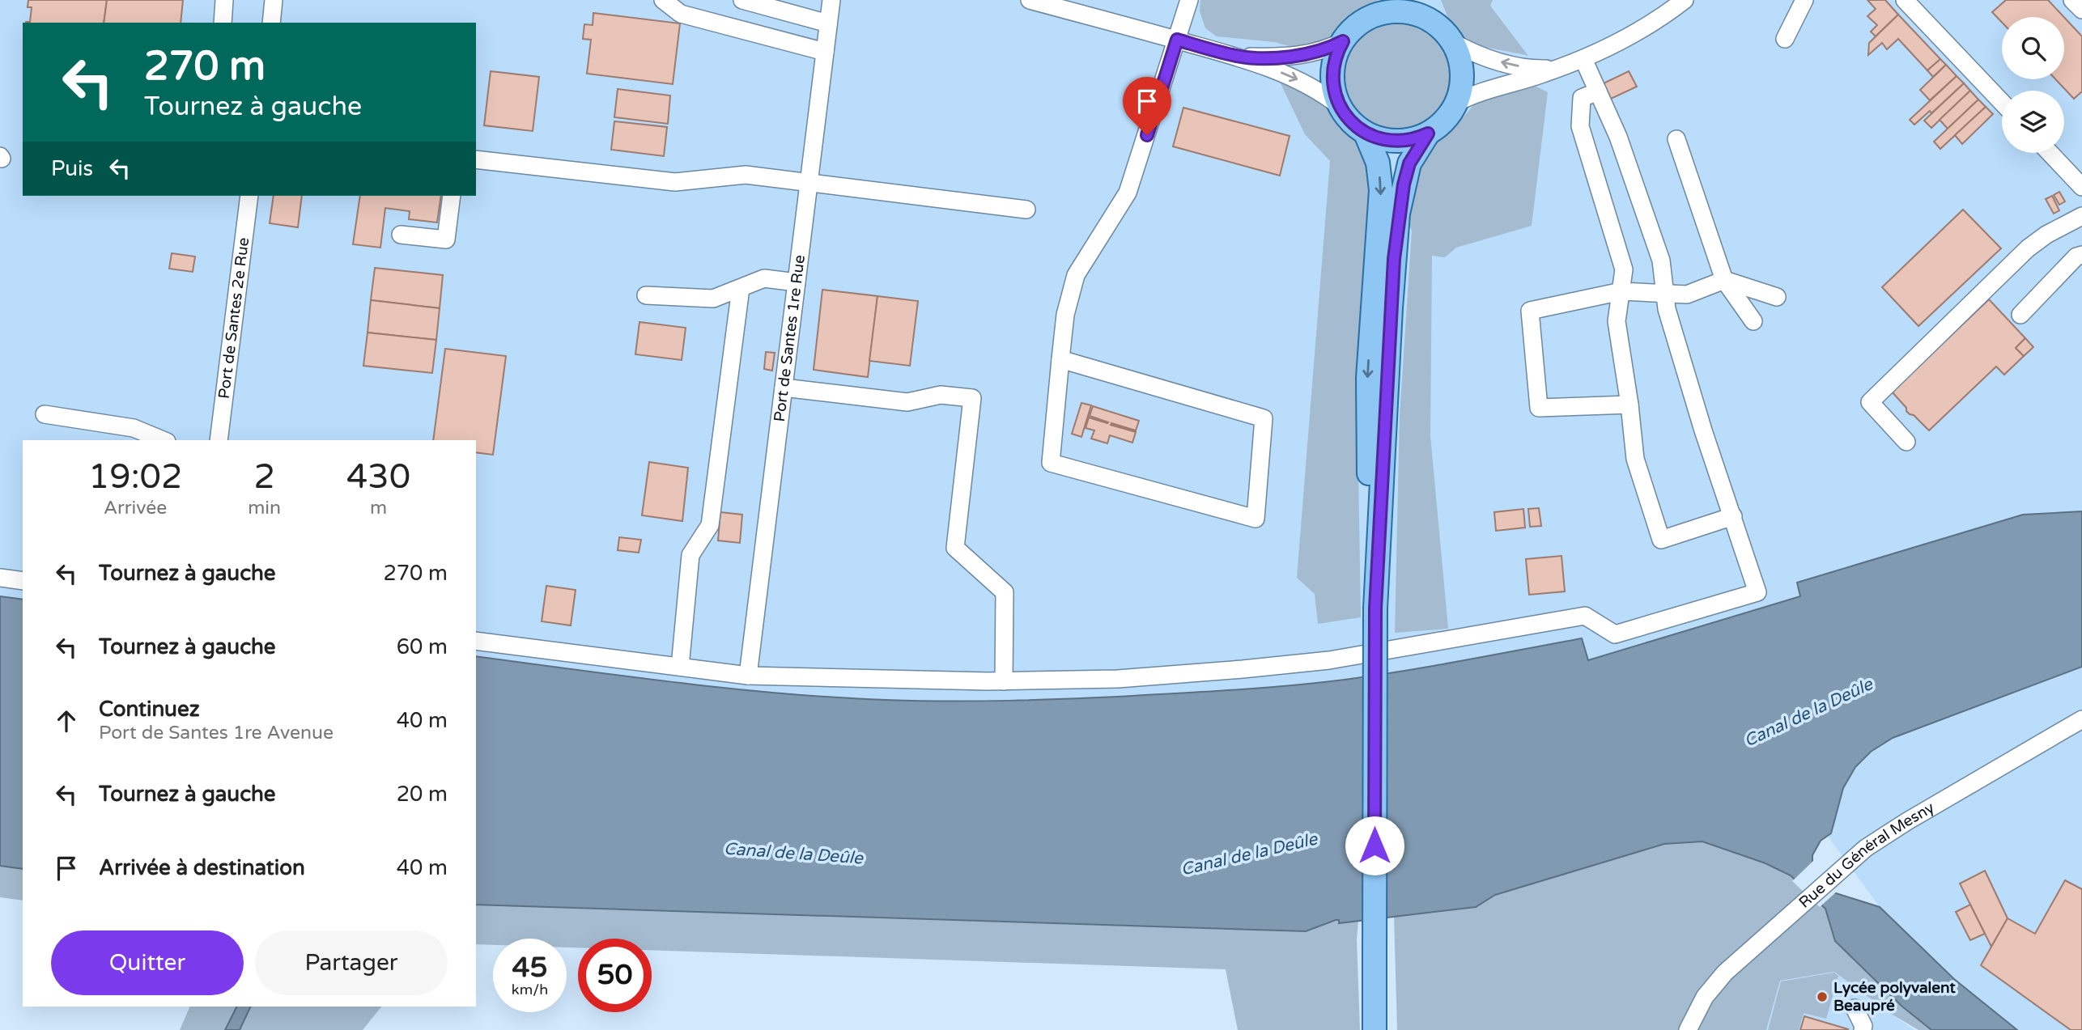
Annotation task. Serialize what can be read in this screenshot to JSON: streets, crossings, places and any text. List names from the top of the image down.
{
  "streets": {
    "street": ["Port de Santes 2e Rue", "Port de Santes 1re Rue", "Rue du Général Mesny"]
  },
  "water": ["Canal de la Deûle"],
  "places": ["Lycée polyvalent Beaupré"],
  "page": {
    "turn": ["270 m", "Tournez à gauche"],
    "then": "Puis",
    "eta": [
      "19:02",
      "Arrivée",
      "2",
      "min",
      "430",
      "m"
    ],
    "list": [
      {
        "name": "Tournez à gauche",
        "value": "270 m"
      },
      {
        "name": "Tournez à gauche",
        "value": "60 m"
      },
      {
        "name": "Continuez",
        "note": "Port de Santes 1re Avenue",
        "value": "40 m"
      },
      {
        "name": "Tournez à gauche",
        "value": "20 m"
      },
      {
        "name": "Arrivée à destination",
        "value": "40 m"
      }
    ],
    "buttons": ["Quitter", "Partager"],
    "speed": "45 km/h",
    "limit": "50"
  }
}
